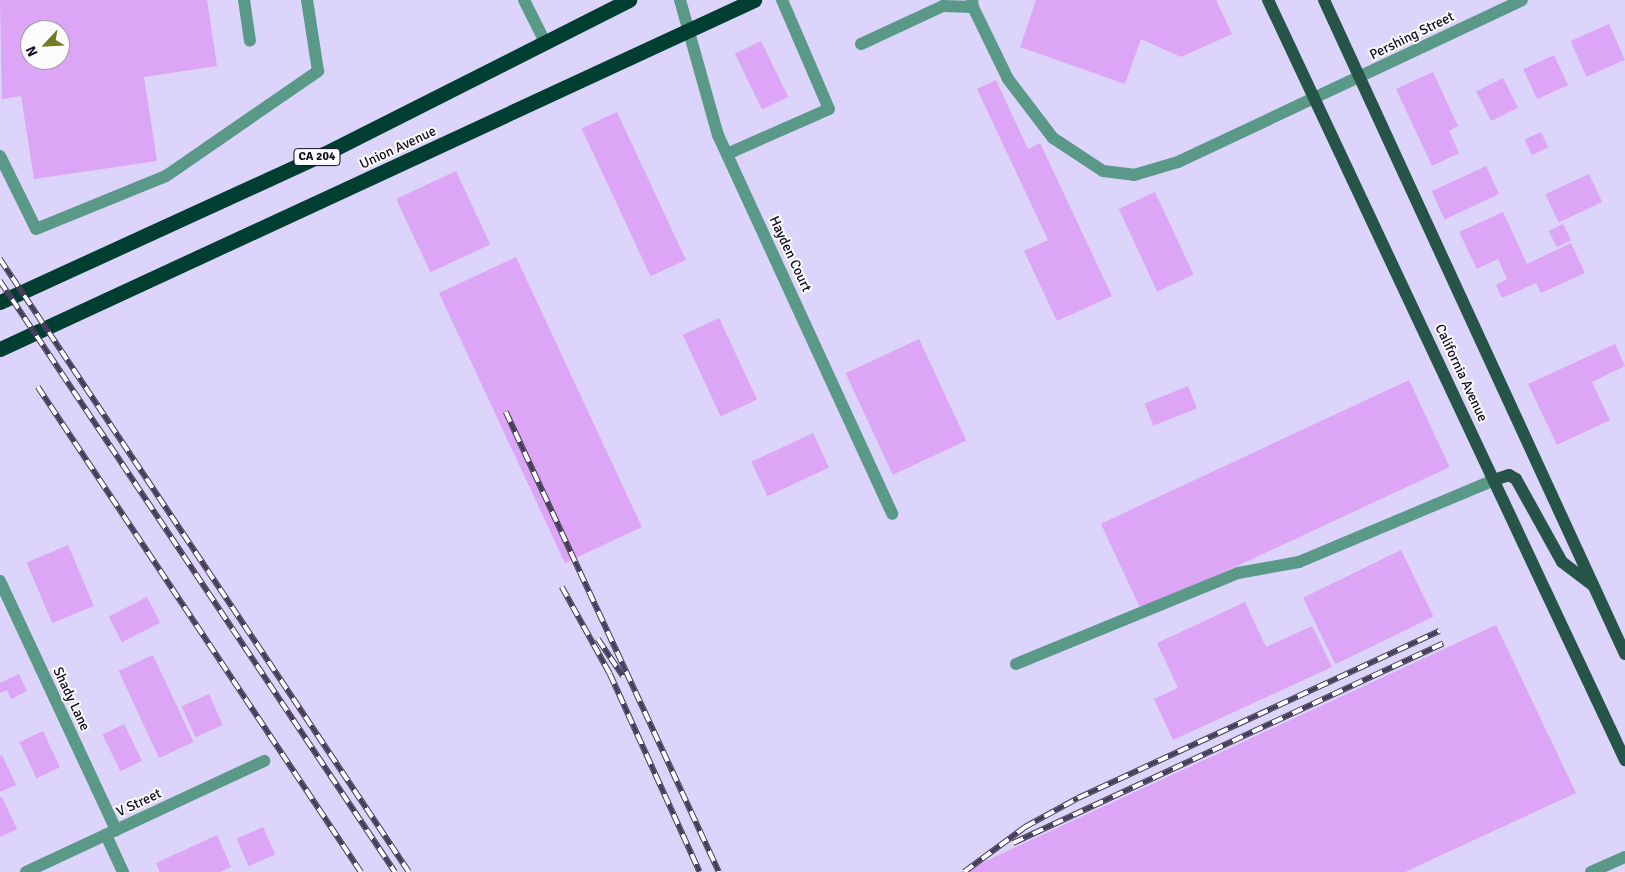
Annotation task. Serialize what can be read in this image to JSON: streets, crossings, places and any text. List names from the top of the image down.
{
  "streets": {
    "highway": ["Union Avenue", "CA 204"],
    "main road": ["California Avenue"],
    "street": [
      "Pershing Street",
      "Hayden Court",
      "Shady Lane",
      "V Street"
    ]
  },
  "crossings": [
    ["Pershing Street", "California Avenue"],
    ["Union Avenue", "Hayden Court"],
    ["Shady Lane", "V Street"]
  ],
  "north": "bottom left"
}
